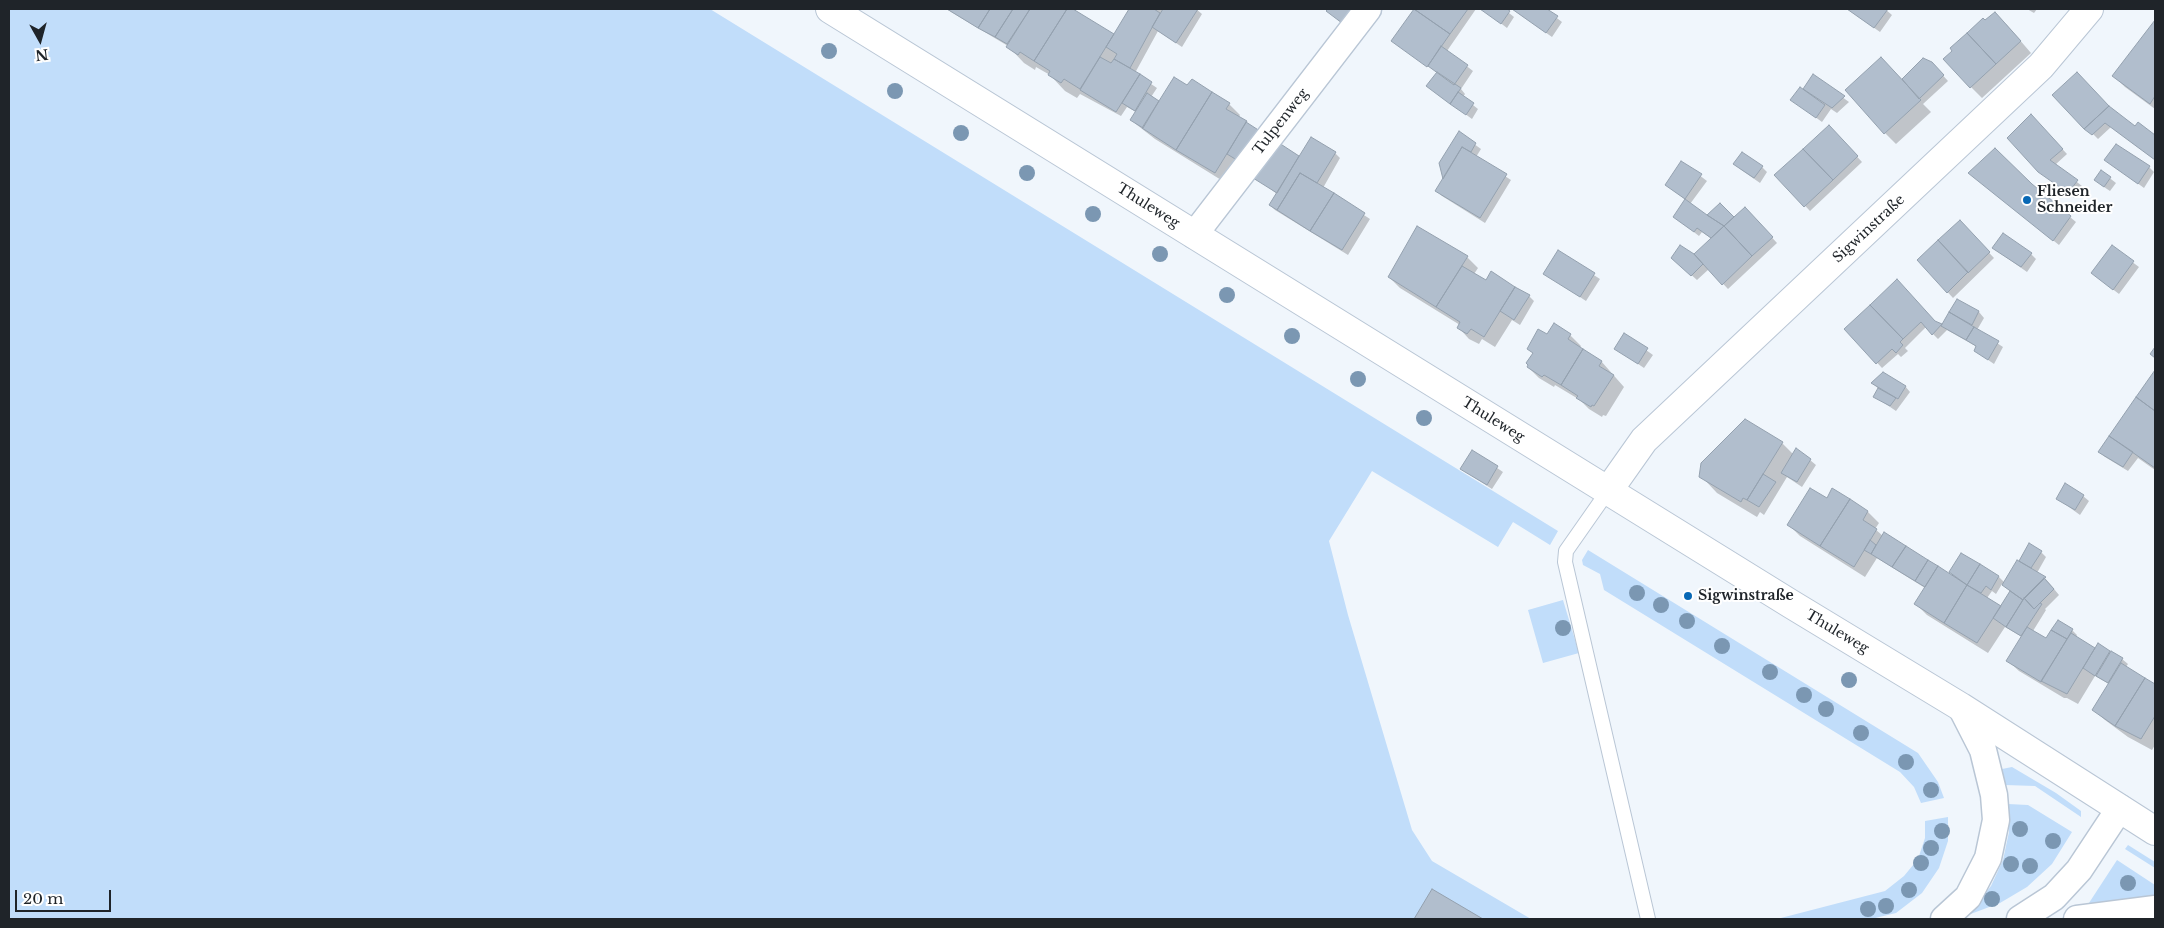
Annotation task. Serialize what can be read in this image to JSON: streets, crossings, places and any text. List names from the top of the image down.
{
  "streets": {
    "street": ["Tulpenweg", "Thuleweg", "Sigwinstraße"]
  },
  "crossings": [
    ["Tulpenweg", "Thuleweg"],
    ["Thuleweg", "Sigwinstraße"]
  ],
  "places": ["Fliesen Schneider", "Sigwinstraße"],
  "scale_bar": "20 m",
  "north": "bottom"
}
